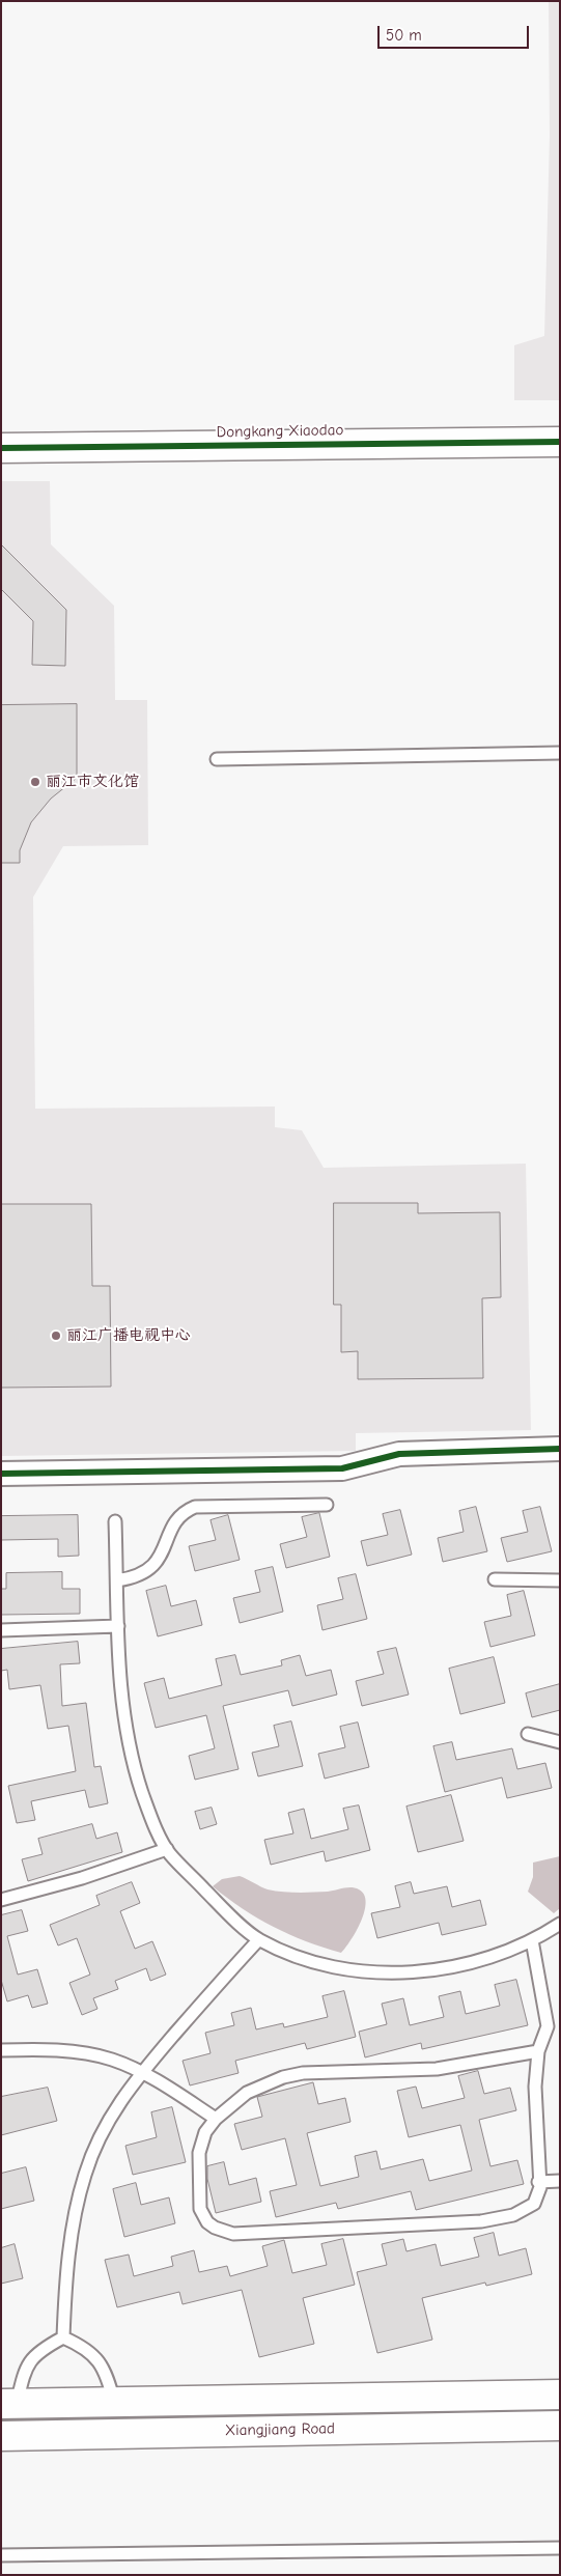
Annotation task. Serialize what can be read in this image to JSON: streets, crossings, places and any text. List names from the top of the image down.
{
  "streets": {
    "main road": ["Dongkang Xiaodao", "Xiangjiang Road"]
  },
  "places": ["丽江市文化馆", "丽江广播电视中心"],
  "scale_bar": "50 m"
}
